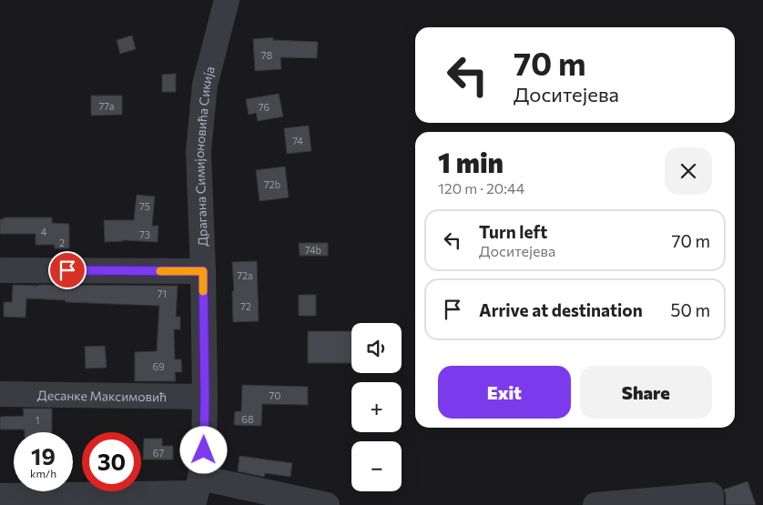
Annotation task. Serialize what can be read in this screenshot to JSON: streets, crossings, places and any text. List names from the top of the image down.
{
  "streets": {
    "street": ["Драгана Симијоновића Сикија", "Десанке Максимовић"]
  },
  "crossings": [
    ["Драгана Симијоновића Сикија", "Десанке Максимовић"]
  ],
  "house_numbers": [
    "78",
    "77a",
    "76",
    "74",
    "72b",
    "75",
    "4",
    "73",
    "2",
    "74b",
    "72a",
    "71",
    "72",
    "69",
    "70",
    "68",
    "1",
    "67"
  ],
  "page": {
    "turn": ["70 m", "Доситејева"],
    "heading": ["1 min", "120 m · 20:44"],
    "list": [
      {
        "name": "Turn left",
        "note": "Доситејева",
        "value": "70 m"
      },
      {
        "name": "Arrive at destination",
        "value": "50 m"
      }
    ],
    "map_buttons": ["+", "−"],
    "buttons": ["Exit", "Share"],
    "speed": "19 km/h",
    "limit": "30"
  }
}
